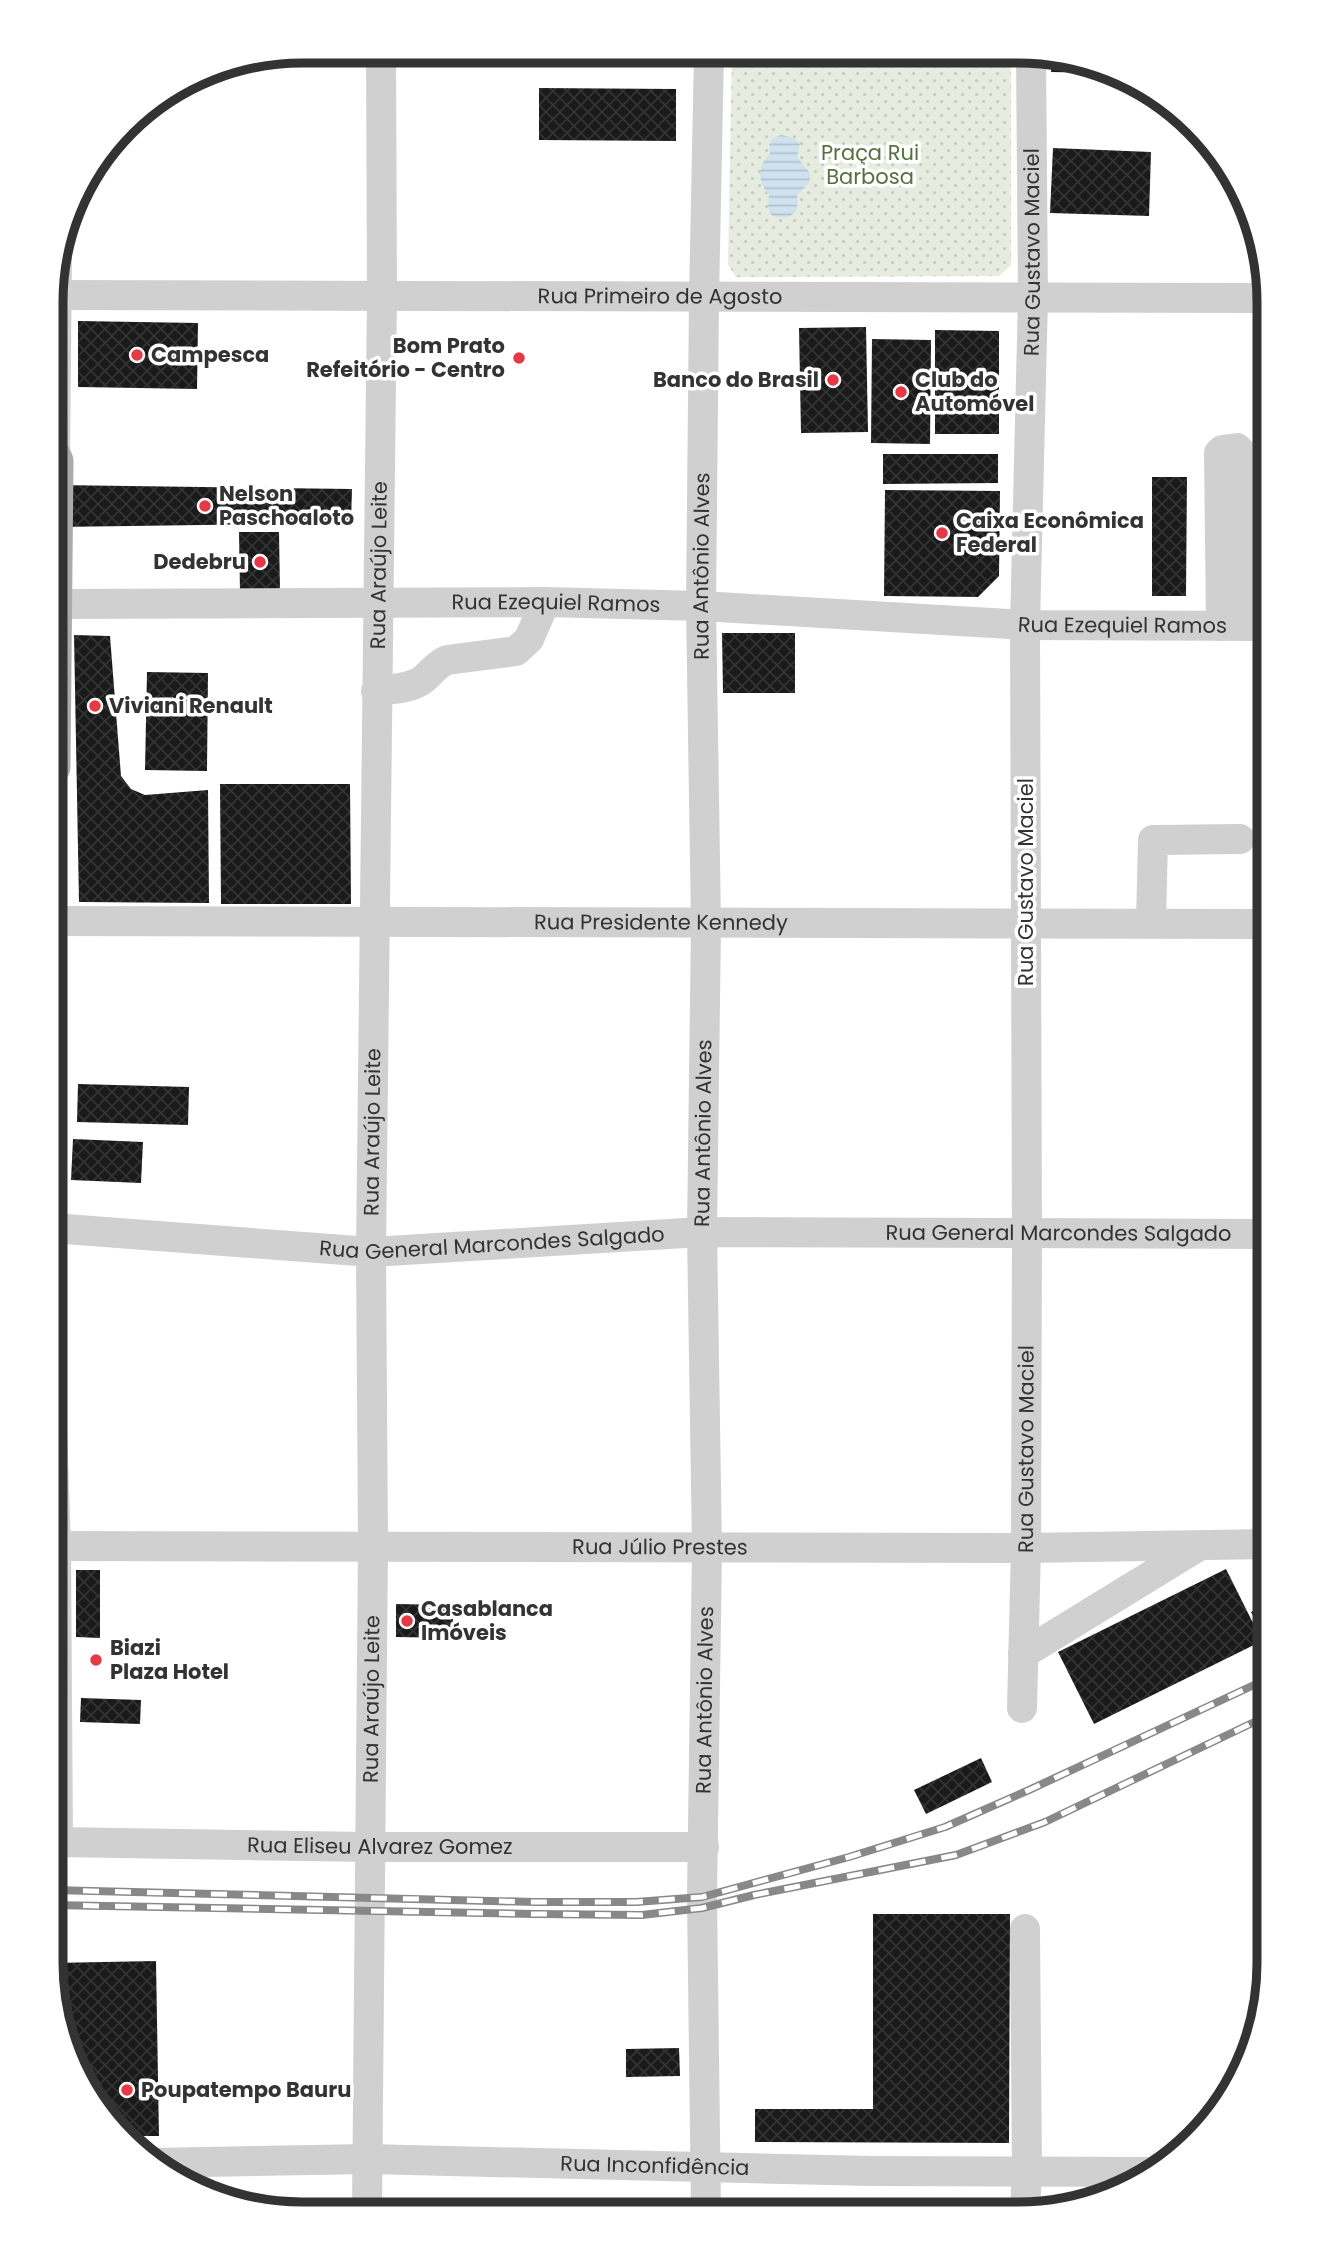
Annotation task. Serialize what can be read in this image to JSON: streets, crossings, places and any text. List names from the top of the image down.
{
  "streets": {
    "street": [
      "Rua Gustavo Maciel",
      "Rua Primeiro de Agosto",
      "Rua Araújo Leite",
      "Rua Antônio Alves",
      "Rua Ezequiel Ramos",
      "Rua Presidente Kennedy",
      "Rua General Marcondes Salgado",
      "Rua Júlio Prestes",
      "Rua Eliseu Alvarez Gomez",
      "Rua Inconfidência"
    ]
  },
  "crossings": [
    ["Rua Gustavo Maciel", "Rua Primeiro de Agosto"],
    ["Rua Gustavo Maciel", "Rua Ezequiel Ramos"],
    ["Rua Gustavo Maciel", "Rua Presidente Kennedy"],
    ["Rua Gustavo Maciel", "Rua General Marcondes Salgado"],
    ["Rua Gustavo Maciel", "Rua Júlio Prestes"],
    ["Rua Primeiro de Agosto", "Rua Araújo Leite"],
    ["Rua Primeiro de Agosto", "Rua Antônio Alves"],
    ["Rua Araújo Leite", "Rua Ezequiel Ramos"],
    ["Rua Araújo Leite", "Rua Presidente Kennedy"],
    ["Rua Araújo Leite", "Rua General Marcondes Salgado"],
    ["Rua Araújo Leite", "Rua Júlio Prestes"],
    ["Rua Araújo Leite", "Rua Eliseu Alvarez Gomez"],
    ["Rua Araújo Leite", "Rua Inconfidência"],
    ["Rua Antônio Alves", "Rua Ezequiel Ramos"],
    ["Rua Antônio Alves", "Rua Presidente Kennedy"],
    ["Rua Antônio Alves", "Rua General Marcondes Salgado"],
    ["Rua Antônio Alves", "Rua Júlio Prestes"],
    ["Rua Antônio Alves", "Rua Eliseu Alvarez Gomez"],
    ["Rua Antônio Alves", "Rua Inconfidência"]
  ],
  "parks": ["Praça Rui Barbosa"],
  "places": [
    "Campesca",
    "Bom Prato Refeitório - Centro",
    "Banco do Brasil",
    "Club do Automóvel",
    "Nelson Paschoaloto",
    "Caixa Econômica Federal",
    "Dedebru",
    "Viviani Renault",
    "Casablanca Imóveis",
    "Biazi Plaza Hotel",
    "Poupatempo Bauru"
  ]
}
